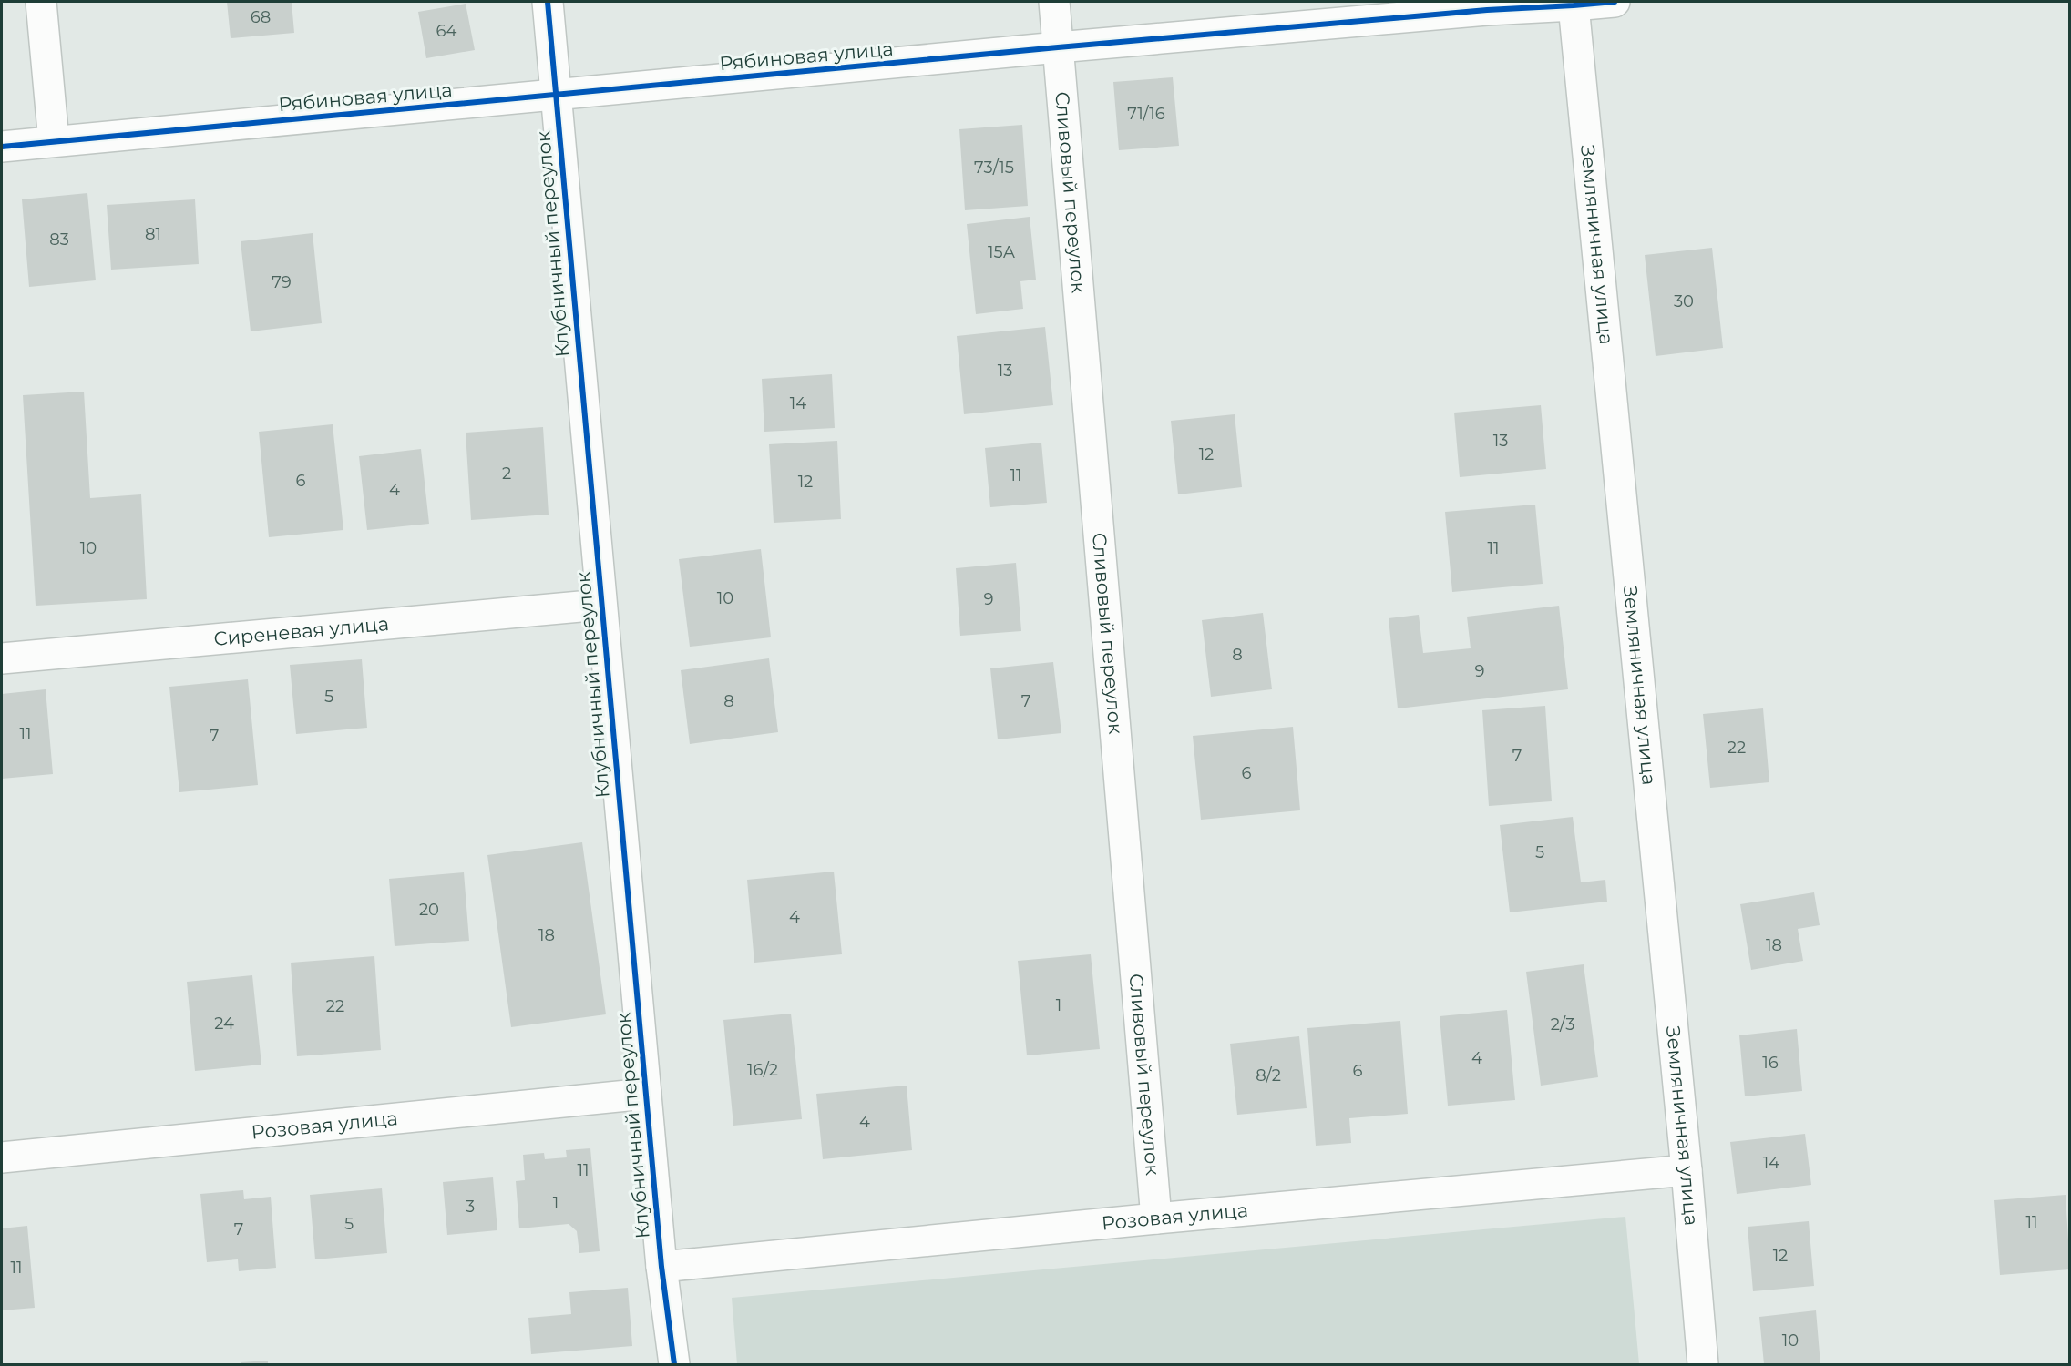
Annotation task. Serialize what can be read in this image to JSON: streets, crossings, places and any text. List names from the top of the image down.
{
  "streets": {
    "street": [
      "Рябиновая улица",
      "Сливовый переулок",
      "Клубничный переулок",
      "Земляничная улица",
      "Сиреневая улица",
      "Розовая улица"
    ]
  },
  "crossings": [
    ["Рябиновая улица", "Сливовый переулок"],
    ["Рябиновая улица", "Клубничный переулок"],
    ["Рябиновая улица", "Земляничная улица"],
    ["Сливовый переулок", "Розовая улица"],
    ["Клубничный переулок", "Сиреневая улица"],
    ["Клубничный переулок", "Розовая улица"],
    ["Земляничная улица", "Розовая улица"]
  ],
  "house_numbers": [
    "68",
    "64",
    "71/16",
    "73/15",
    "81",
    "83",
    "15А",
    "79",
    "30",
    "13",
    "14",
    "13",
    "12",
    "2",
    "11",
    "6",
    "12",
    "4",
    "10",
    "11",
    "10",
    "9",
    "8",
    "9",
    "5",
    "8",
    "7",
    "11",
    "7",
    "22",
    "7",
    "6",
    "5",
    "20",
    "4",
    "18",
    "18",
    "1",
    "22",
    "24",
    "2/3",
    "4",
    "16",
    "16/2",
    "6",
    "8/2",
    "4",
    "14",
    "11",
    "1",
    "3",
    "11",
    "5",
    "7",
    "12",
    "11",
    "10"
  ]
}
